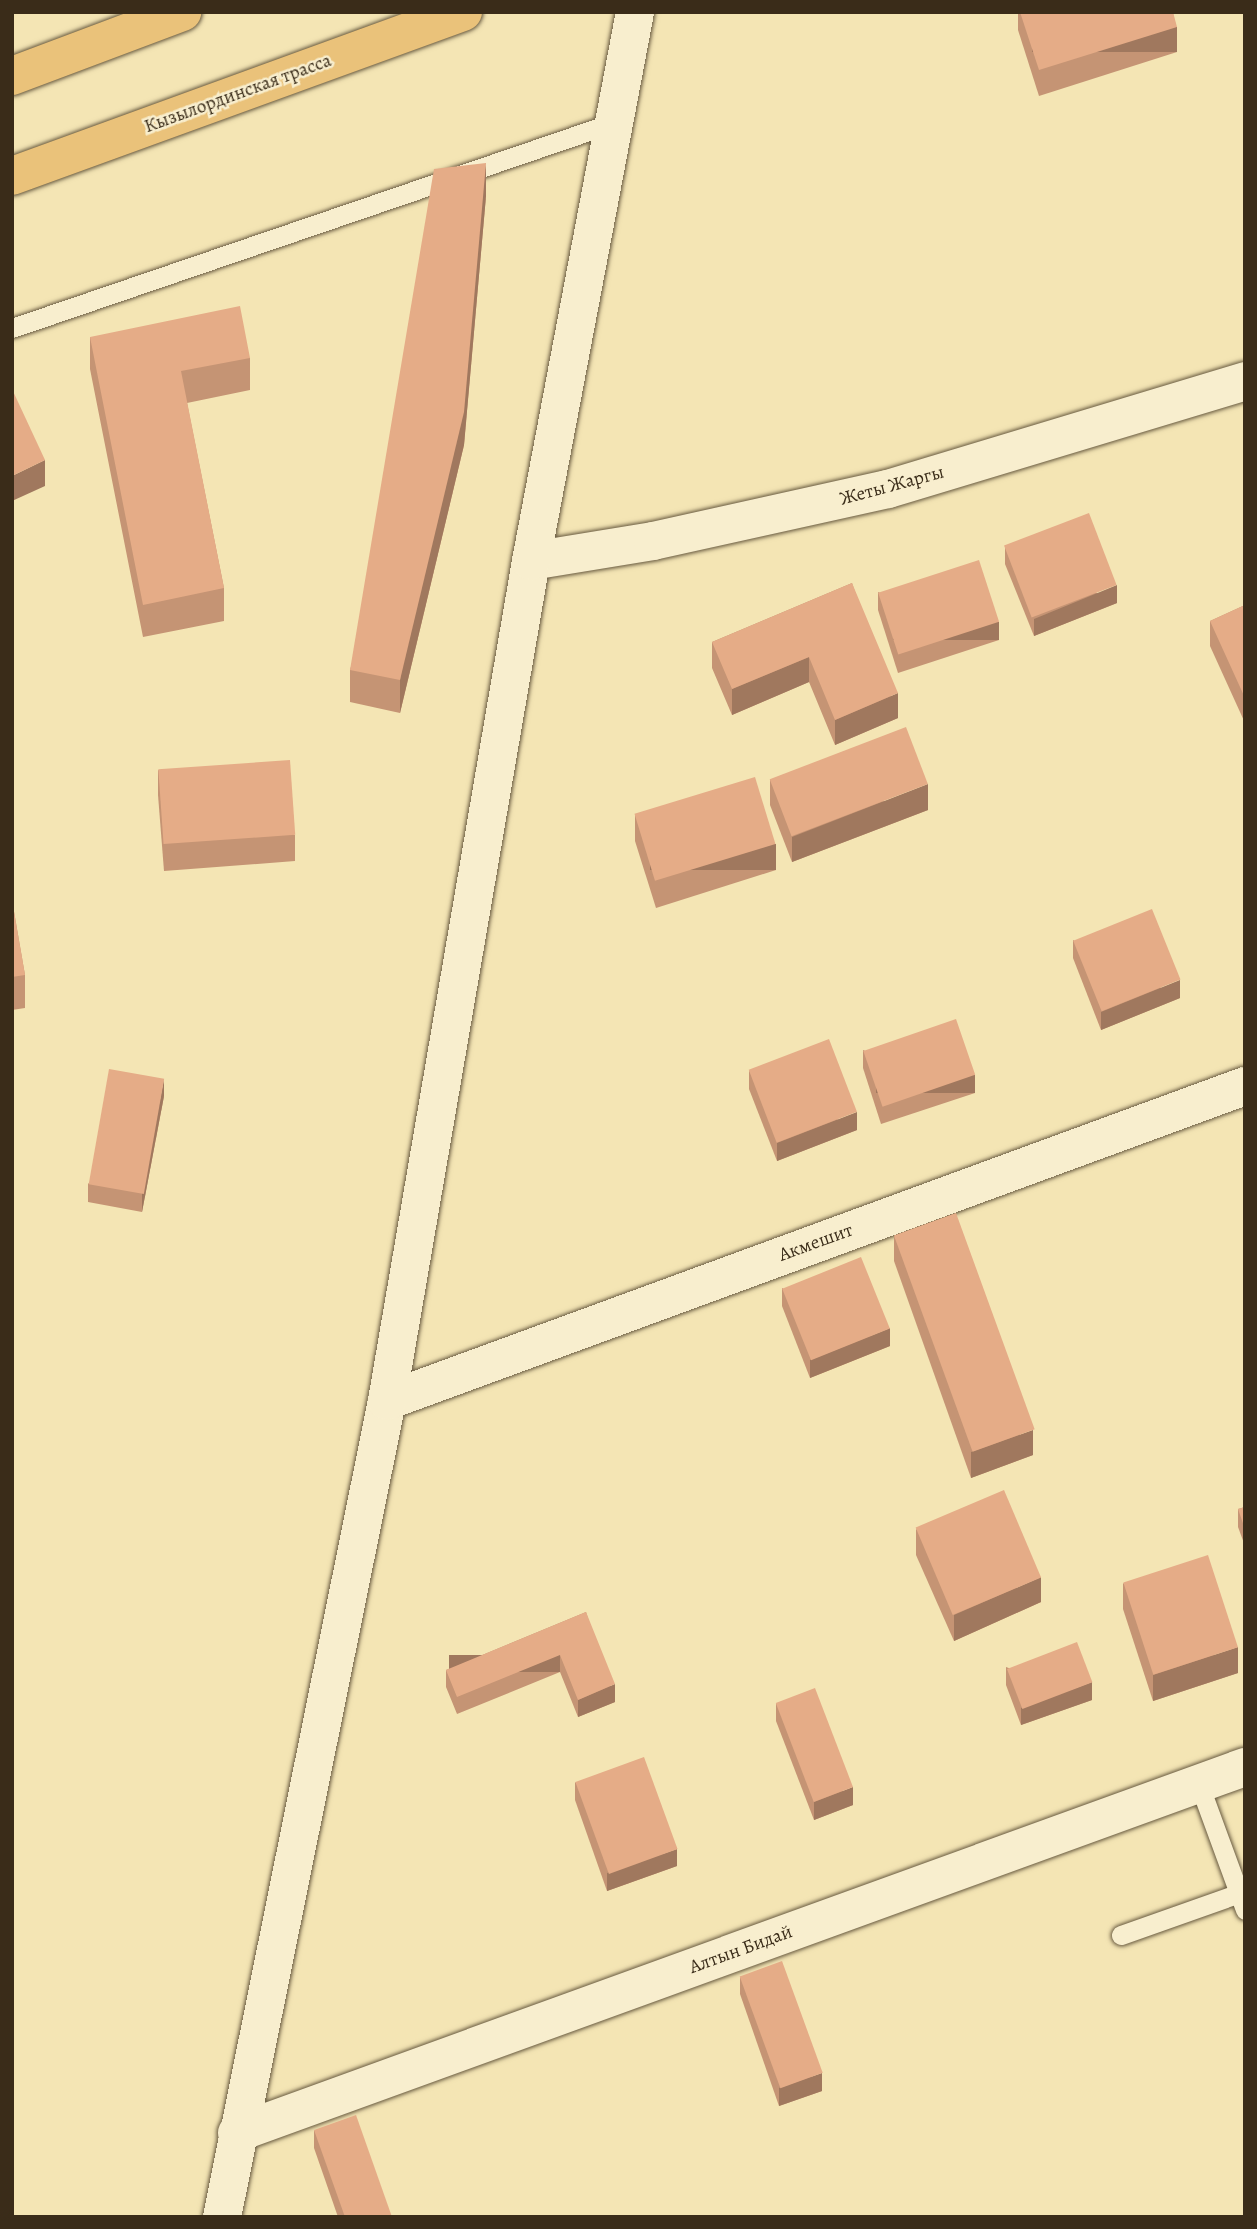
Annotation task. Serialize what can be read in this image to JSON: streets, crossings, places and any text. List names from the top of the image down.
{
  "streets": {
    "highway": ["Кызылординская трасса"],
    "street": ["Жеты Жаргы", "Акмешит", "Алтын Бидай"]
  }
}
